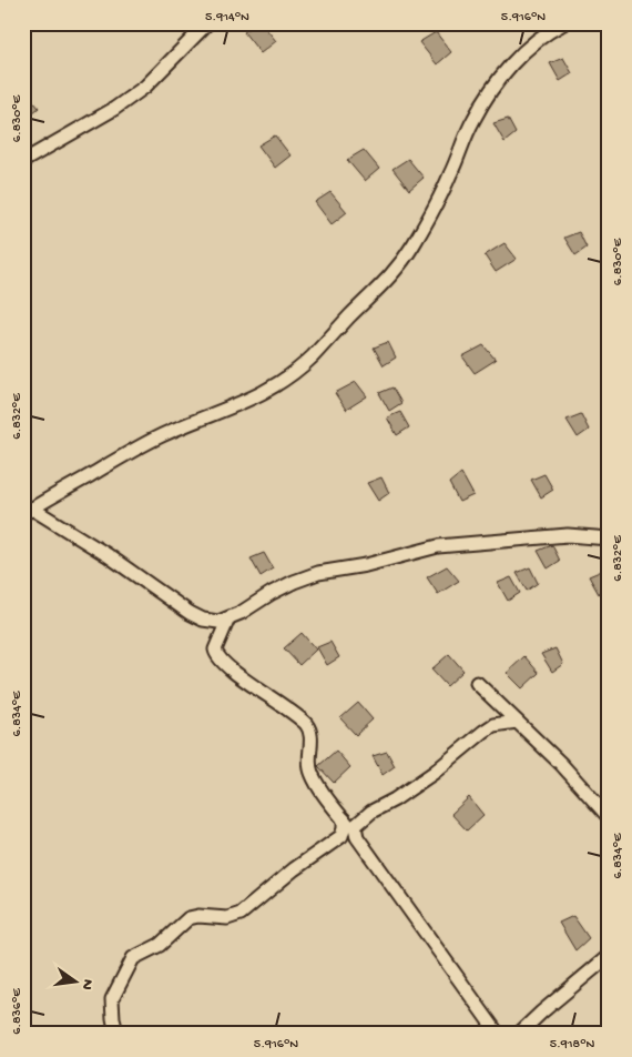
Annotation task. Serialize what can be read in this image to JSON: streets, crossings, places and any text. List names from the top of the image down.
{
  "north": "right",
  "coordinates": [
    "5.914°N",
    "5.916°N",
    "6.830°E",
    "6.832°E",
    "6.834°E",
    "6.836°E",
    "5.918°N"
  ]
}
